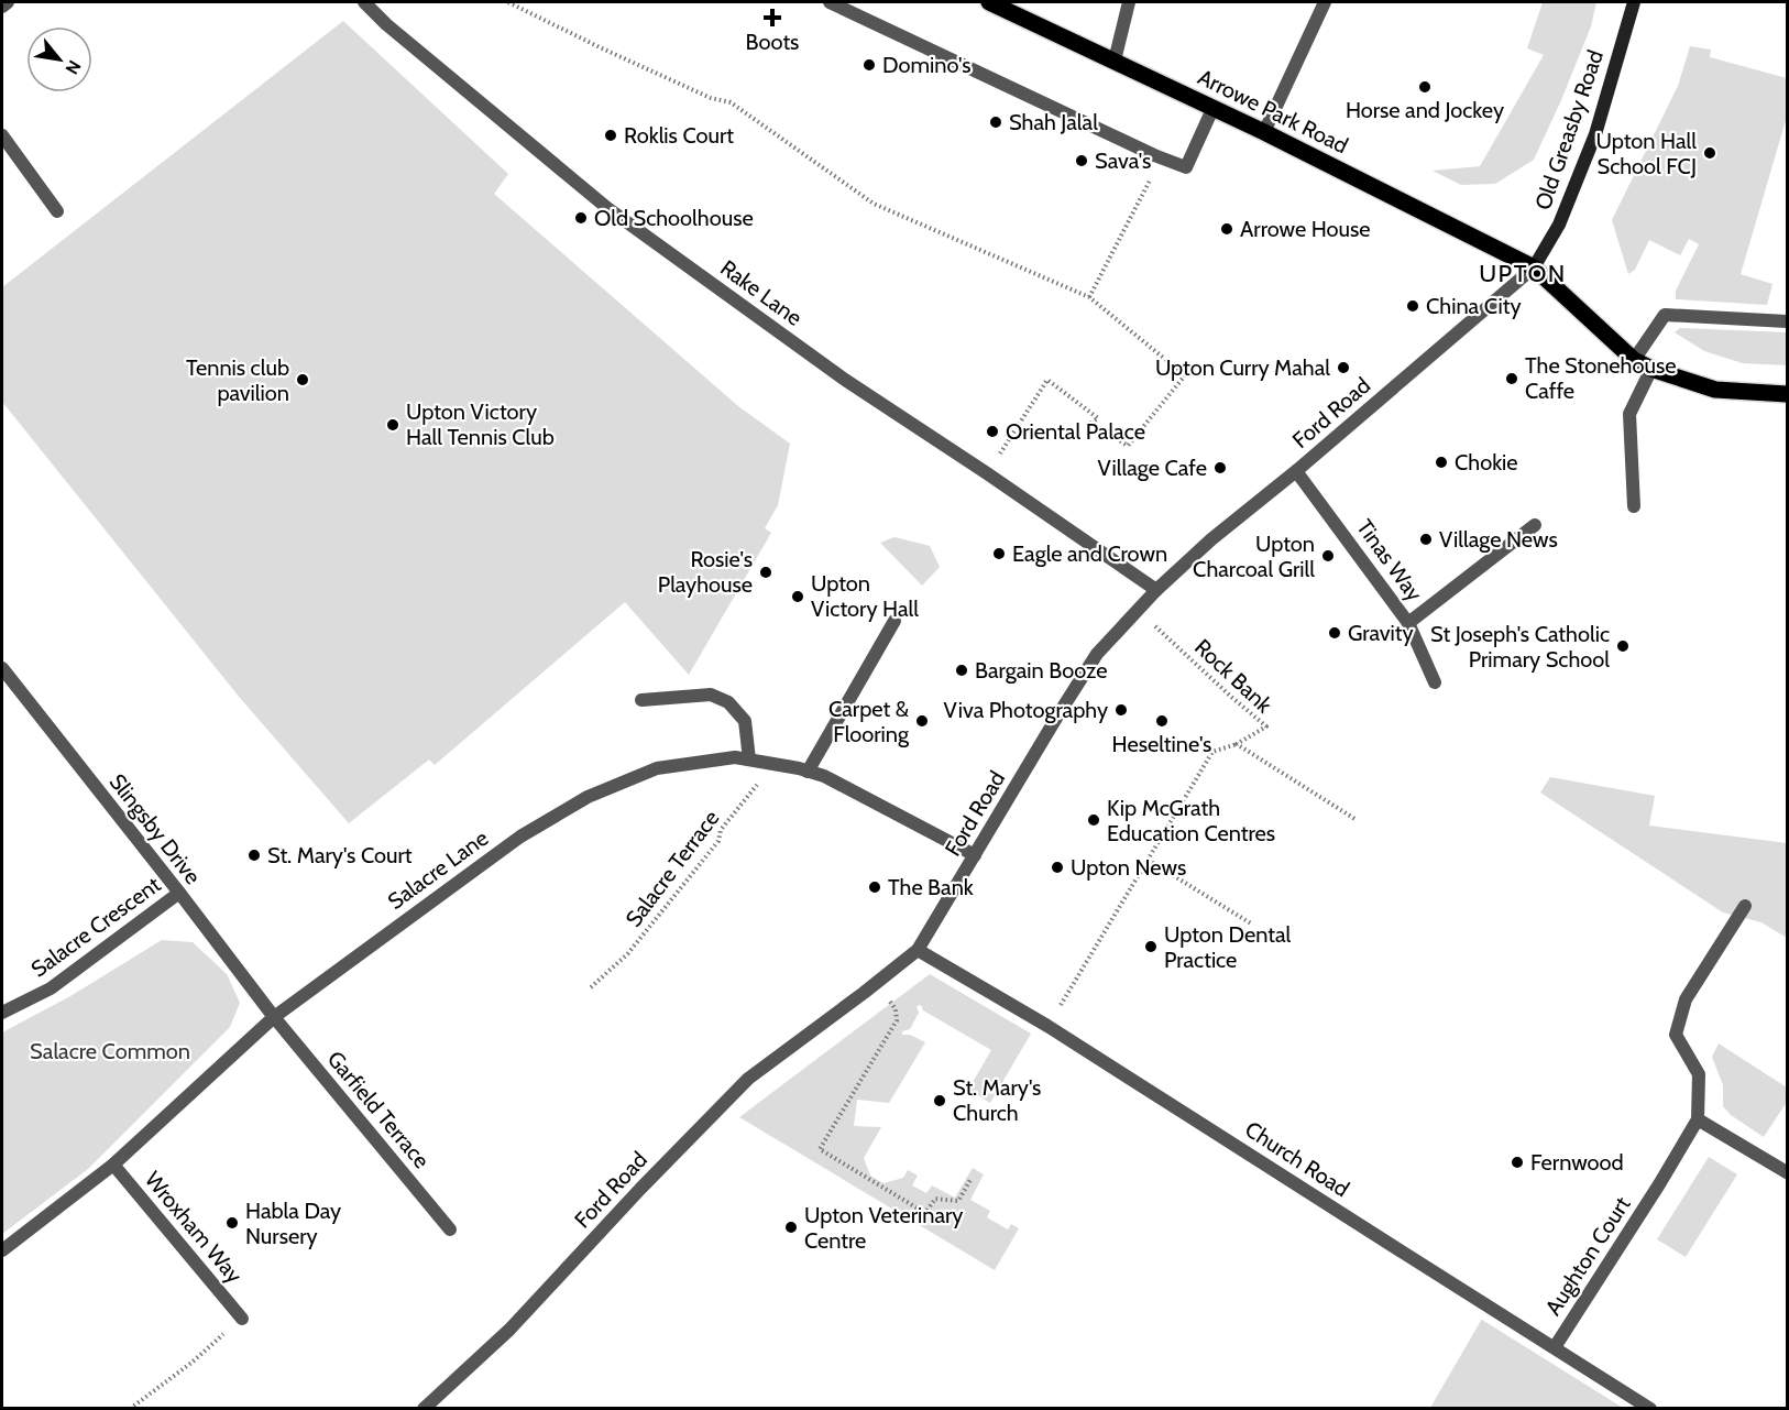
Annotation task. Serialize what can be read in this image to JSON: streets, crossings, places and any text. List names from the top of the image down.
{
  "streets": {
    "main road": ["Arrowe Park Road", "Old Greasby Road"],
    "street": [
      "Rake Lane",
      "Ford Road",
      "Tinas Way",
      "Slingsby Drive",
      "Salacre Lane",
      "Salacre Crescent",
      "Garfield Terrace",
      "Church Road",
      "Wroxham Way",
      "Aughton Court"
    ],
    "path": ["Rock Bank", "Salacre Terrace"]
  },
  "crossings": [
    ["Arrowe Park Road", "Old Greasby Road"],
    ["Arrowe Park Road", "Ford Road"],
    ["Old Greasby Road", "Ford Road"],
    ["Rake Lane", "Ford Road"],
    ["Ford Road", "Tinas Way"],
    ["Ford Road", "Rock Bank"],
    ["Ford Road", "Salacre Lane"],
    ["Ford Road", "Church Road"],
    ["Slingsby Drive", "Salacre Lane"],
    ["Slingsby Drive", "Salacre Crescent"],
    ["Slingsby Drive", "Garfield Terrace"],
    ["Salacre Terrace", "Salacre Lane"],
    ["Salacre Lane", "Garfield Terrace"],
    ["Salacre Lane", "Wroxham Way"],
    ["Church Road", "Aughton Court"]
  ],
  "districts": ["UPTON"],
  "parks": ["Salacre Common"],
  "places": {
    "health": ["Boots"],
    "other": [
      "Domino's",
      "Horse and Jockey",
      "Shah Jalal",
      "Roklis Court",
      "Upton Hall School FCJ",
      "Sava's",
      "Old Schoolhouse",
      "Arrowe House",
      "China City",
      "Upton Curry Mahal",
      "The Stonehouse Caffe",
      "Tennis club pavilion",
      "Upton Victory Hall Tennis Club",
      "Oriental Palace",
      "Chokie",
      "Village Cafe",
      "Village News",
      "Eagle and Crown",
      "Upton Charcoal Grill",
      "Rosie's Playhouse",
      "Upton Victory Hall",
      "Gravity",
      "St Joseph's Catholic Primary School",
      "Bargain Booze",
      "Viva Photography",
      "Carpet & Flooring",
      "Heseltine's",
      "Kip McGrath Education Centres",
      "St. Mary's Court",
      "Upton News",
      "The Bank",
      "Upton Dental Practice",
      "St. Mary's Church",
      "Fernwood",
      "Habla Day Nursery",
      "Upton Veterinary Centre"
    ]
  },
  "north": "bottom right"
}
